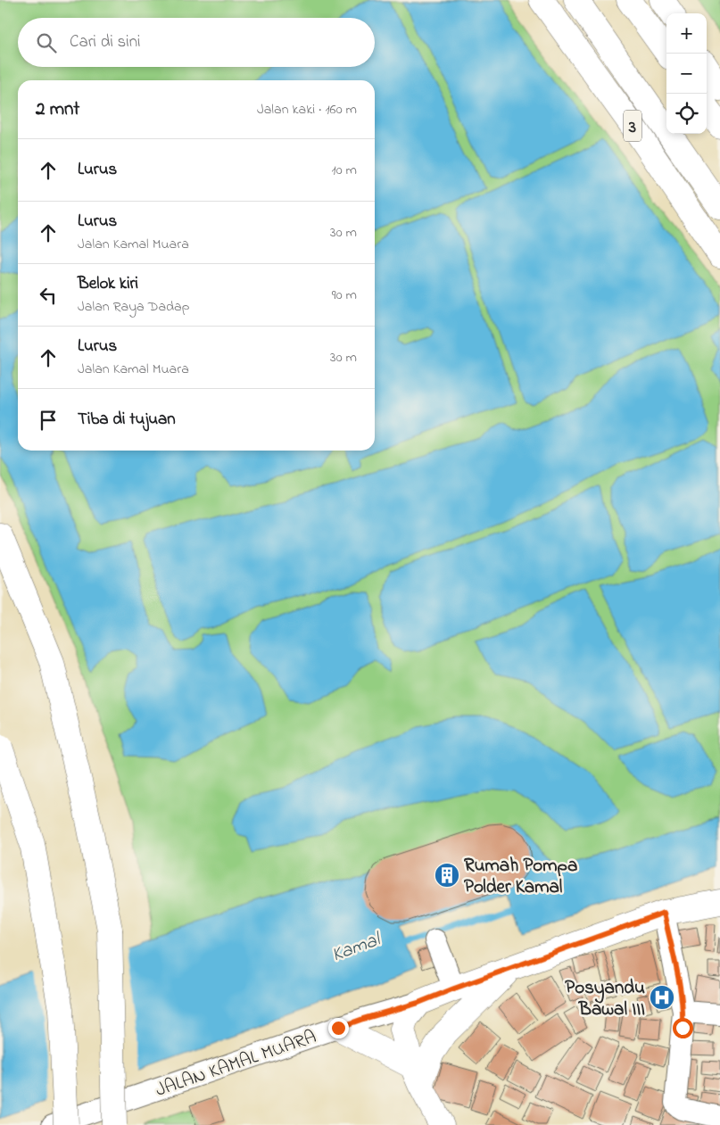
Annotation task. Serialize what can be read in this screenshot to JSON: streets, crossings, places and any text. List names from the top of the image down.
{
  "streets": {
    "main road": ["3"],
    "street": ["JALAN KAMAL MUARA"]
  },
  "water": ["Kamal"],
  "places": {
    "building": ["Rumah Pompa Polder Kamal"],
    "hospital": ["Posyandu Bawal III"]
  },
  "page": {
    "map_buttons": ["+", "−"],
    "search": "Cari di sini",
    "heading": ["2 mnt", "Jalan kaki · 160 m"],
    "list": [
      ["Lurus", "10 m"],
      ["Lurus", "Jalan Kamal Muara", "30 m"],
      ["Belok kiri", "Jalan Raya Dadap", "90 m"],
      ["Lurus", "Jalan Kamal Muara", "30 m"],
      "Tiba di tujuan"
    ]
  }
}
